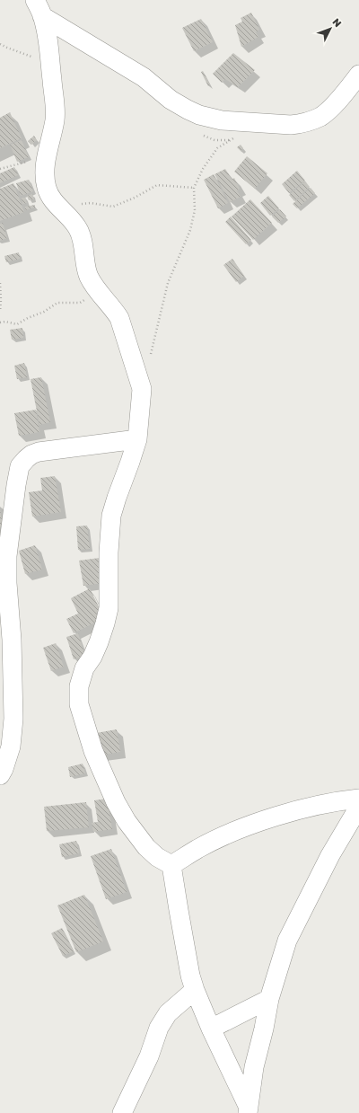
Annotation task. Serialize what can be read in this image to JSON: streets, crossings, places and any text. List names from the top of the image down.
{
  "north": "top right"
}
